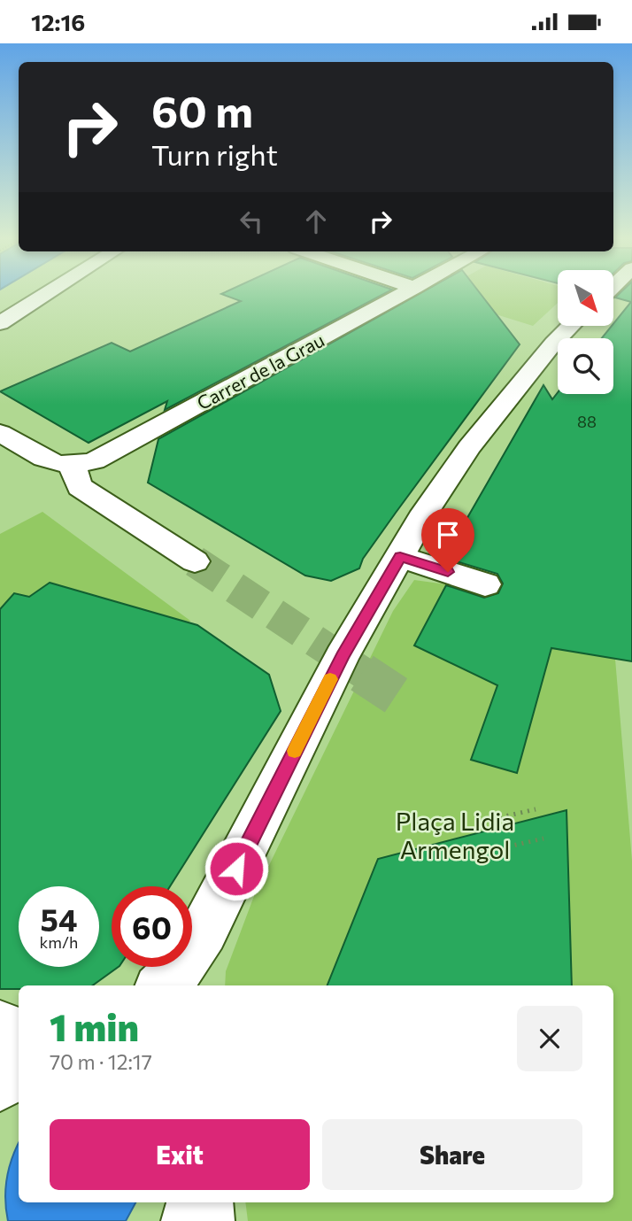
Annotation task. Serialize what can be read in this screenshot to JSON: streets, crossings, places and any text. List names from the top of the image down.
{
  "streets": {
    "street": ["Carrer de la Grau"]
  },
  "parks": ["Plaça Lidia Armengol"],
  "house_numbers": ["88"],
  "north": "bottom right",
  "page": {
    "status": "12:16",
    "turn": ["60 m", "Turn right"],
    "speed": "54 km/h",
    "limit": "60",
    "heading": ["1 min", "70 m · 12:17"],
    "buttons": ["Exit", "Share"]
  }
}
